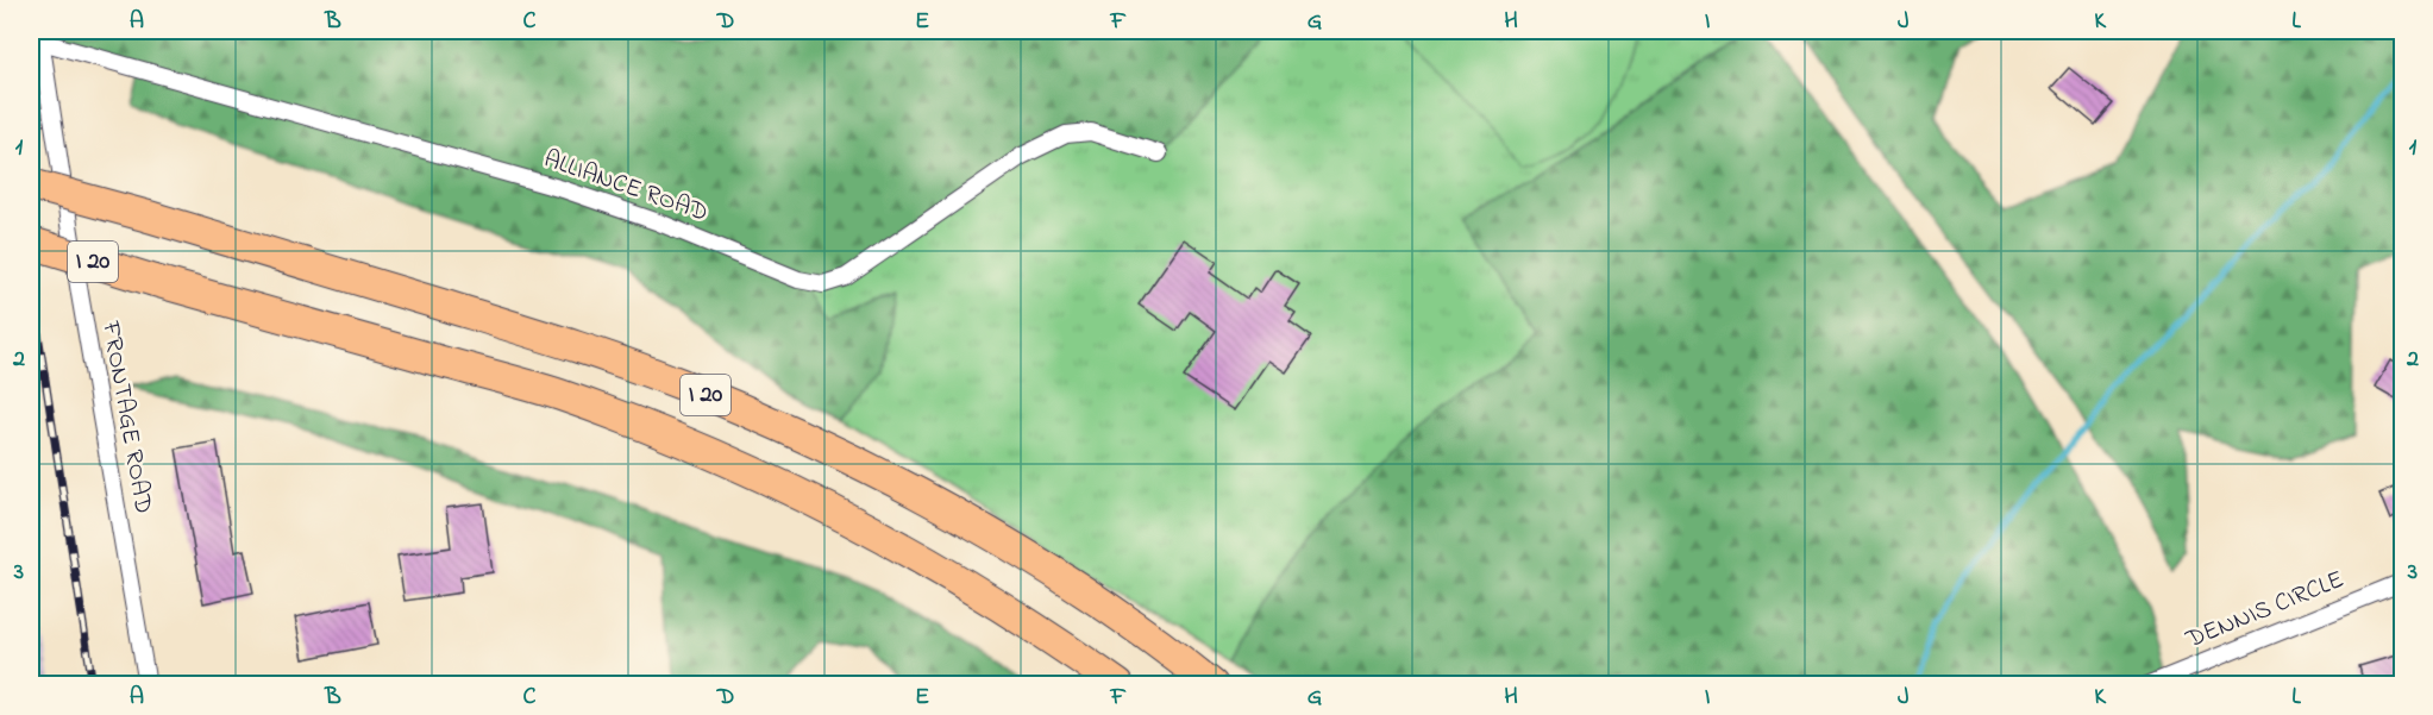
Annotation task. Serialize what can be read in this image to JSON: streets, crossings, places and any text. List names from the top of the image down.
{
  "streets": {
    "highway": ["I 20"],
    "street": ["ALLIANCE ROAD", "FRONTAGE ROAD", "DENNIS CIRCLE"]
  },
  "crossings": [
    ["ALLIANCE ROAD", "FRONTAGE ROAD"]
  ],
  "grid": {
    "columns": [
      "A",
      "B",
      "C",
      "D",
      "E",
      "F",
      "G",
      "H",
      "I",
      "J",
      "K",
      "L"
    ],
    "rows": ["1", "2", "3"]
  }
}
